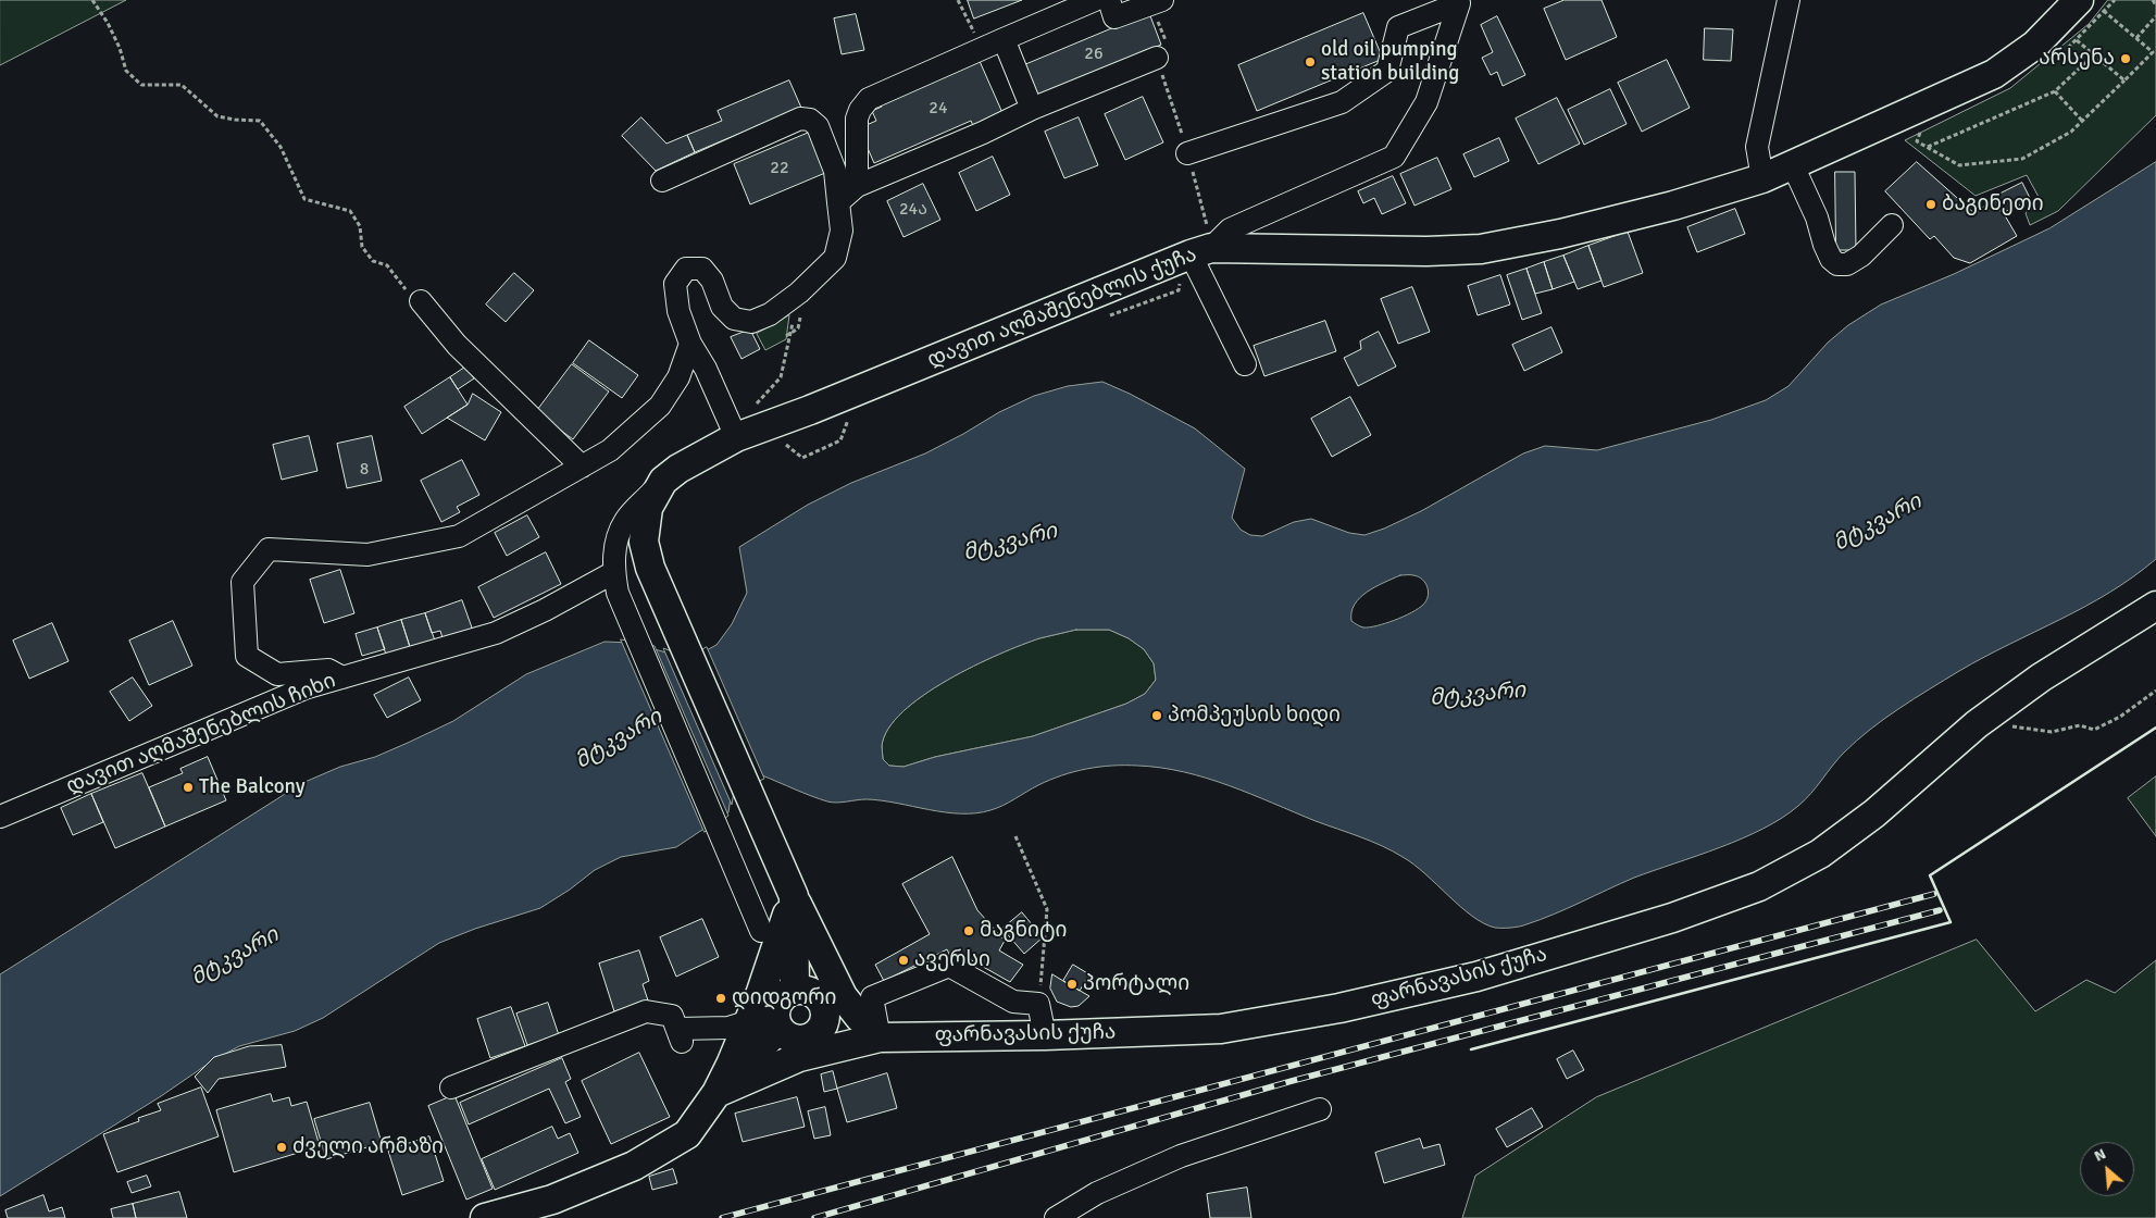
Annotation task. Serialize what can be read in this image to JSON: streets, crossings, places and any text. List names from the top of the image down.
{
  "streets": {
    "main road": ["დავით აღმაშენებლის ქუჩა", "ფარნავასის ქუჩა"],
    "street": ["დავით აღმაშენებლის ჩიხი"]
  },
  "crossings": [
    ["დავით აღმაშენებლის ქუჩა", "დავით აღმაშენებლის ჩიხი"],
    ["დავით აღმაშენებლის ქუჩა", "ფარნავასის ქუჩა"]
  ],
  "water": ["მტკვარი"],
  "places": [
    "არსენა",
    "old oil pumping station building",
    "ბაგინეთი",
    "პომპეუსის ხიდი",
    "The Balcony",
    "მაგნიტი",
    "ავერსი",
    "პორტალი",
    "დიდგორი",
    "ძველი არმაზი"
  ],
  "house_numbers": [
    "26",
    "24",
    "22",
    "24ა",
    "8"
  ],
  "north": "top left"
}
